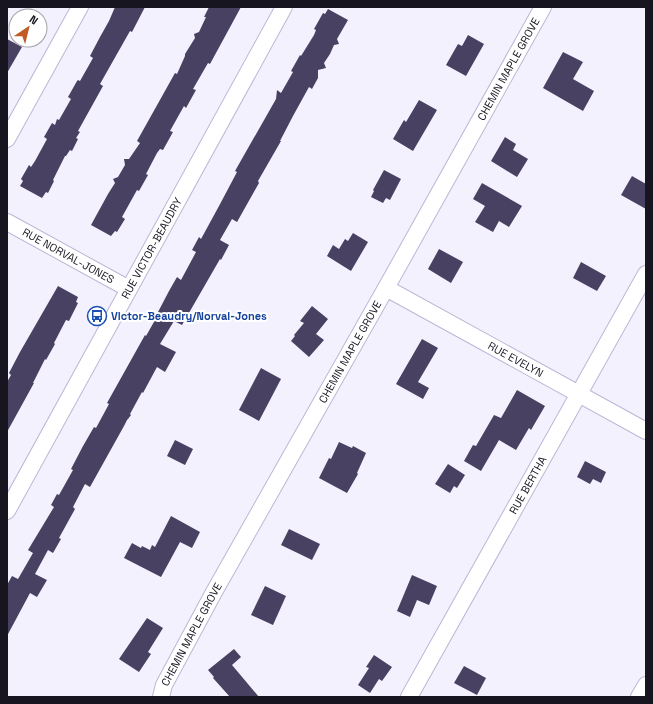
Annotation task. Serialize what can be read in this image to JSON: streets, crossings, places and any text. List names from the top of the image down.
{
  "streets": {
    "street": [
      "CHEMIN MAPLE GROVE",
      "RUE VICTOR-BEAUDRY",
      "RUE NORVAL-JONES",
      "RUE EVELYN",
      "RUE BERTHA"
    ]
  },
  "crossings": [
    ["CHEMIN MAPLE GROVE", "RUE EVELYN"],
    ["RUE VICTOR-BEAUDRY", "RUE NORVAL-JONES"],
    ["RUE EVELYN", "RUE BERTHA"]
  ],
  "places": {
    "bus stop": ["Victor-Beaudry/Norval-Jones"]
  },
  "north": "top right"
}
